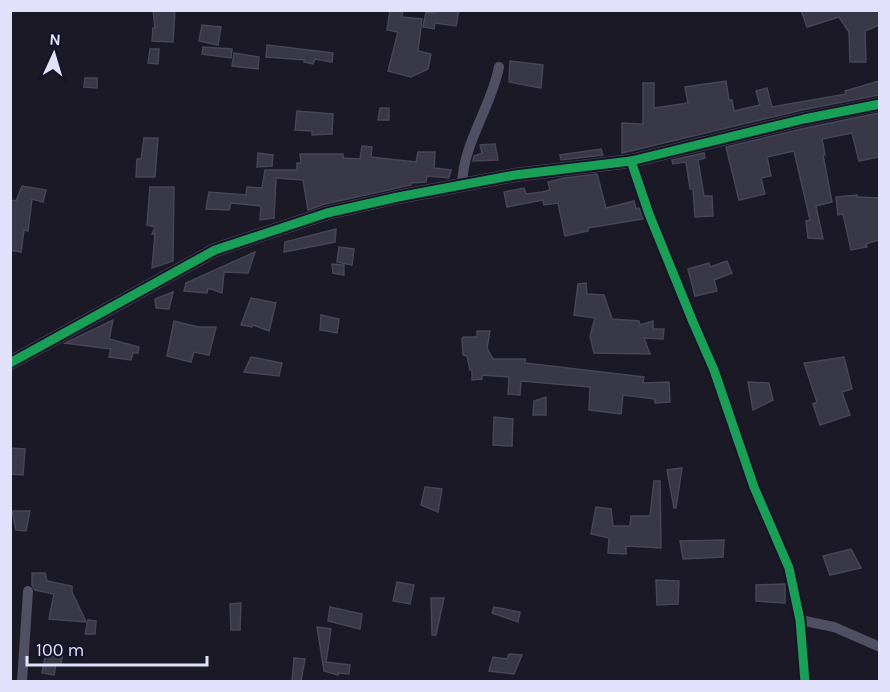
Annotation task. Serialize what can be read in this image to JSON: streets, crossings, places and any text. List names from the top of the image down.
{
  "scale_bar": "100 m",
  "north": "top"
}
